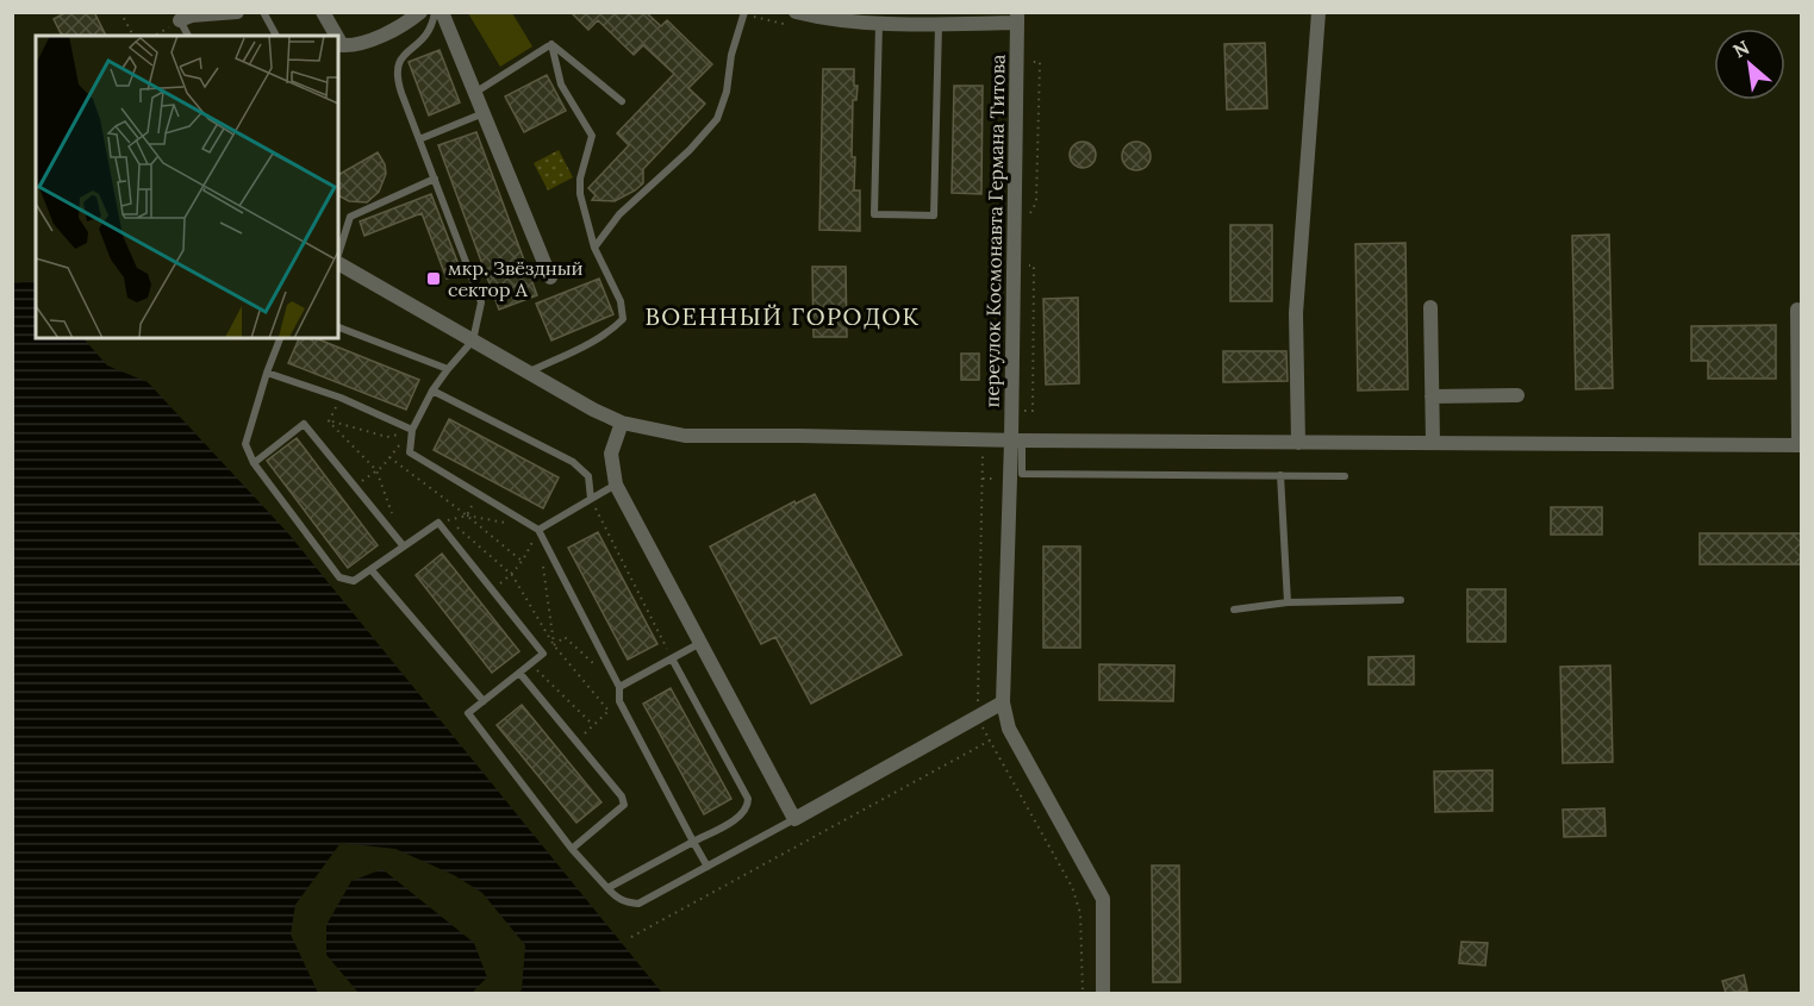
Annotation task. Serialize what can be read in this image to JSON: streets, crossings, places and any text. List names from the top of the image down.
{
  "streets": {
    "street": ["переулок Космонавта Германа Титова"]
  },
  "districts": ["ВОЕННЫЙ ГОРОДОК"],
  "places": {
    "transit": ["мкр. Звёздный сектор А"]
  },
  "north": "top left"
}
